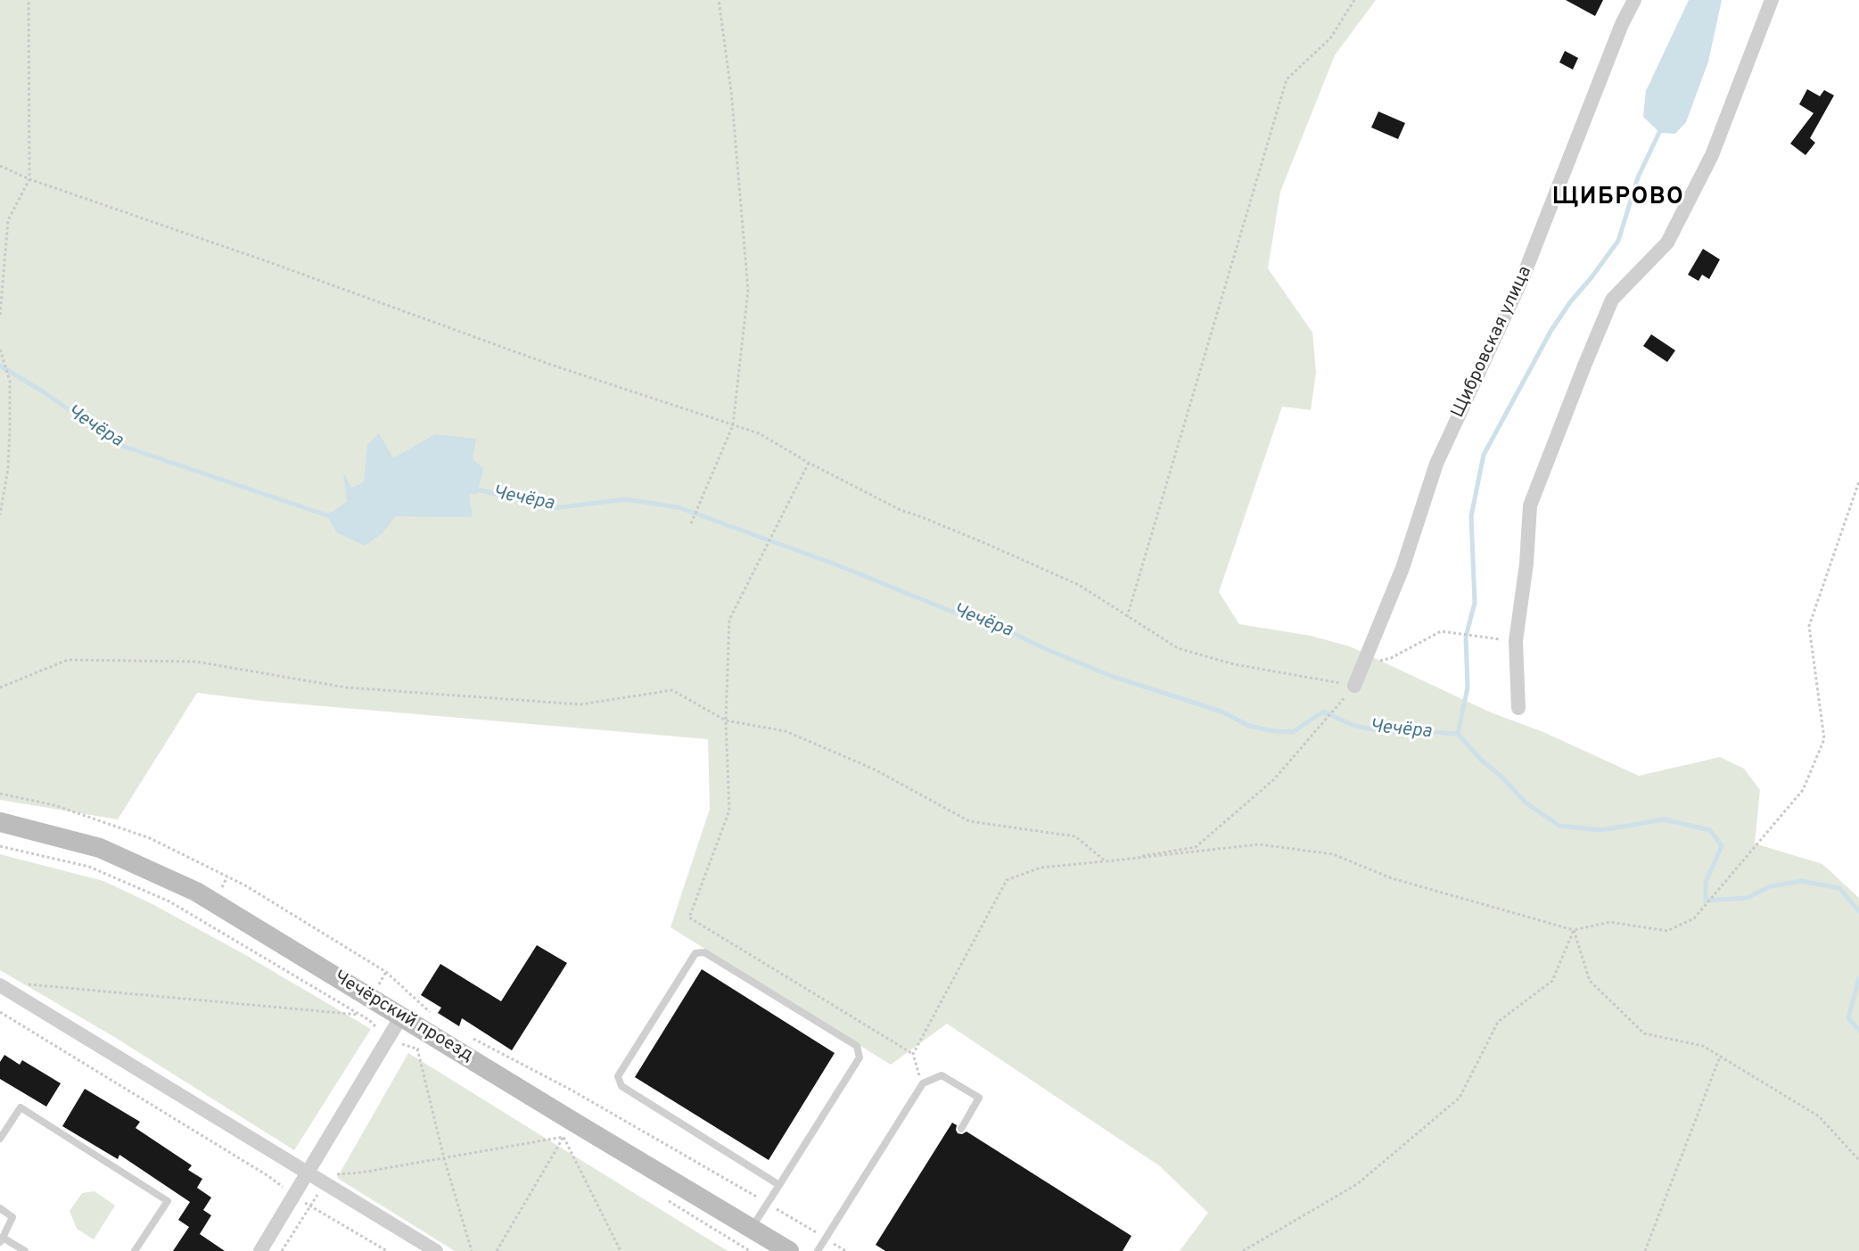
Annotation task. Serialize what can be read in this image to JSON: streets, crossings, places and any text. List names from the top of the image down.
{
  "streets": {
    "main road": ["Чечёрский проезд"],
    "street": ["Щибровская улица"]
  },
  "districts": ["ЩИБРОВО"],
  "water": ["Чечёра"]
}
